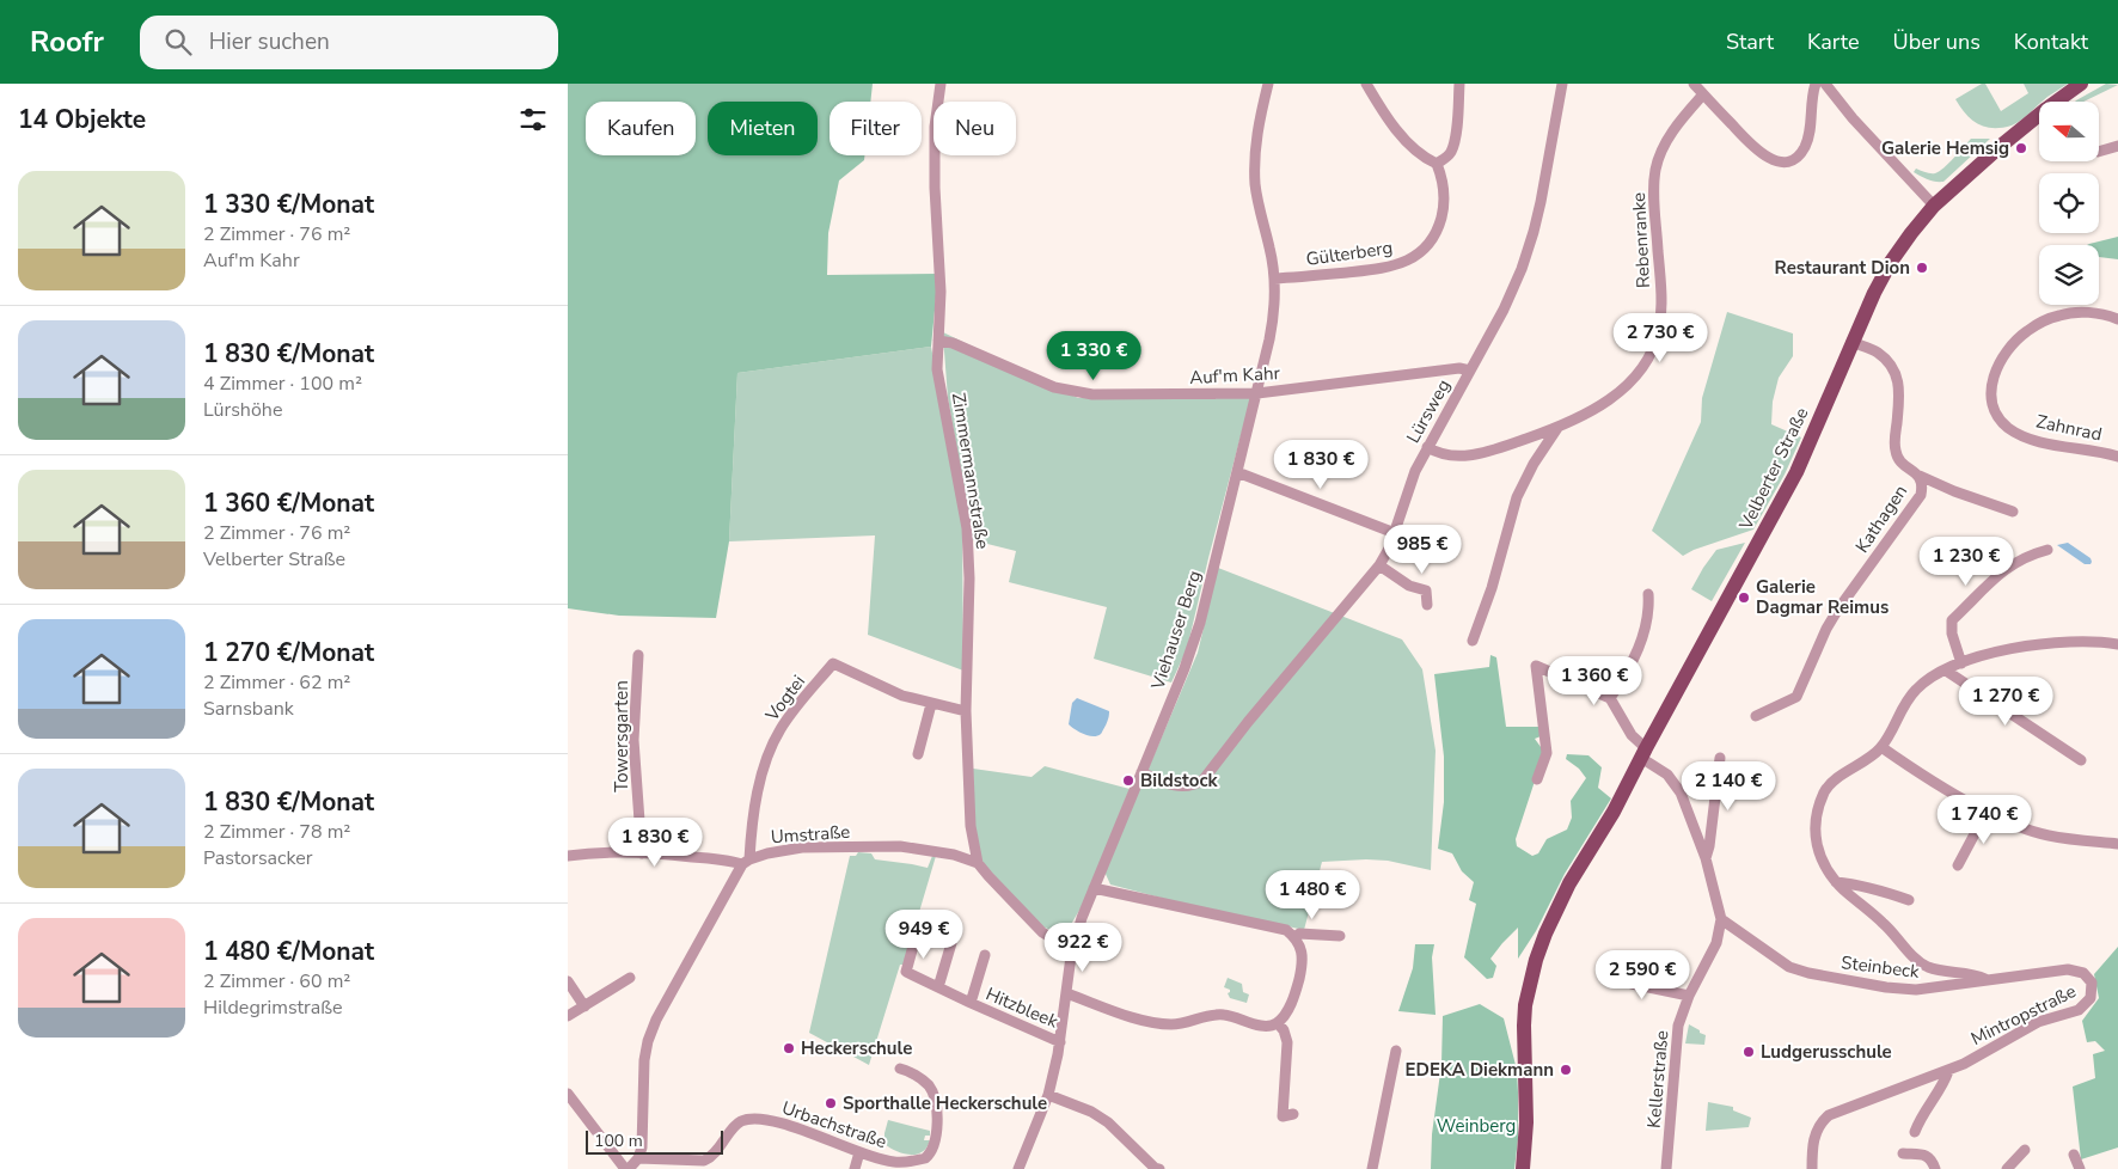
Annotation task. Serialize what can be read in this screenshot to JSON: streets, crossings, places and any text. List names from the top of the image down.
{
  "streets": {
    "main road": ["Velberter Straße"],
    "street": [
      "Rebenranke",
      "Gülterberg",
      "Auf'm Kahr",
      "Lürsweg",
      "Zahnrad",
      "Zimmermannstraße",
      "Kathagen",
      "Viehauser Berg",
      "Vogtei",
      "Towersgarten",
      "Umstraße",
      "Steinbeck",
      "Hitzbleek",
      "Mintropstraße",
      "Kellerstraße",
      "Urbachstraße"
    ]
  },
  "crossings": [
    ["Rebenranke", "Lürsweg"],
    ["Gülterberg", "Viehauser Berg"],
    ["Auf'm Kahr", "Lürsweg"],
    ["Auf'm Kahr", "Zimmermannstraße"],
    ["Auf'm Kahr", "Viehauser Berg"],
    ["Lürsweg", "Viehauser Berg"],
    ["Velberter Straße", "Kathagen"],
    ["Velberter Straße", "Kellerstraße"],
    ["Zimmermannstraße", "Vogtei"],
    ["Zimmermannstraße", "Umstraße"],
    ["Viehauser Berg", "Hitzbleek"],
    ["Vogtei", "Umstraße"],
    ["Steinbeck", "Mintropstraße"],
    ["Steinbeck", "Kellerstraße"]
  ],
  "parks": ["Weinberg"],
  "places": [
    "Galerie Hemsig",
    "Restaurant Dion",
    "Galerie Dagmar Reimus",
    "Bildstock",
    "Heckerschule",
    "Ludgerusschule",
    "EDEKA Diekmann",
    "Sporthalle Heckerschule"
  ],
  "scale_bar": "100 m",
  "north": "left",
  "page": {
    "header": "Roofr",
    "search": "Hier suchen",
    "nav": [
      "Start",
      "Karte",
      "Über uns",
      "Kontakt"
    ],
    "heading": "14 Objekte",
    "chip": [
      "Kaufen",
      "Mieten",
      "Filter",
      "Neu"
    ],
    "list": [
      {
        "name": "1 330 €/Monat",
        "note": "2 Zimmer · 76 m² · Auf'm Kahr"
      },
      {
        "name": "1 830 €/Monat",
        "note": "4 Zimmer · 100 m² · Lürshöhe"
      },
      {
        "name": "1 360 €/Monat",
        "note": "2 Zimmer · 76 m² · Velberter Straße"
      },
      {
        "name": "1 270 €/Monat",
        "note": "2 Zimmer · 62 m² · Sarnsbank"
      },
      {
        "name": "1 830 €/Monat",
        "note": "2 Zimmer · 78 m² · Pastorsacker"
      },
      {
        "name": "1 480 €/Monat",
        "note": "2 Zimmer · 60 m² · Hildegrimstraße"
      }
    ],
    "price": [
      "2 730 €",
      "1 330 €",
      "1 830 €",
      "985 €",
      "1 230 €",
      "1 360 €",
      "1 270 €",
      "2 140 €",
      "1 740 €",
      "1 830 €",
      "1 480 €",
      "949 €",
      "922 €",
      "2 590 €"
    ],
    "scale": "100 m"
  }
}
